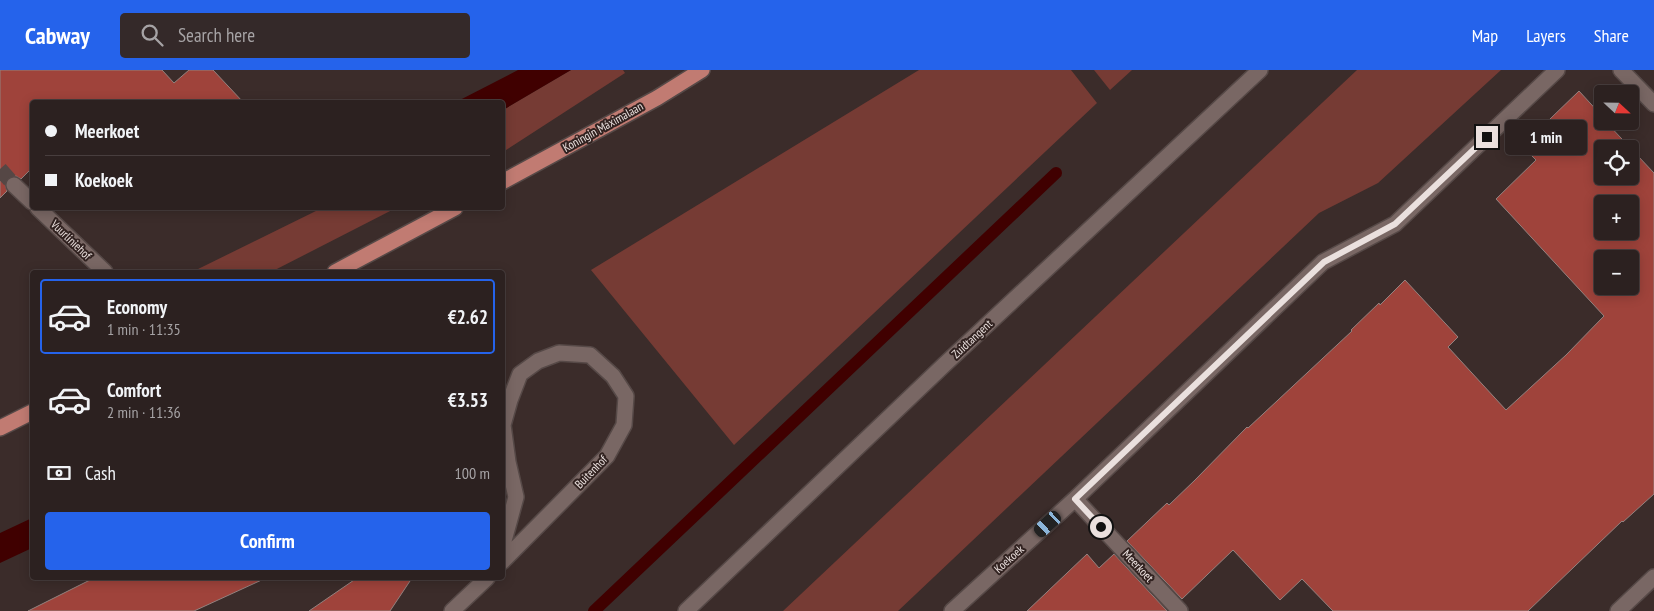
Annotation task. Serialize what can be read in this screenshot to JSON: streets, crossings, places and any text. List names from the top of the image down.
{
  "streets": {
    "main road": ["Koningin Máximalaan"],
    "street": [
      "Vuurliniehof",
      "Zuidtangent",
      "Buitenhof",
      "Koekoek",
      "Meerkoet"
    ]
  },
  "crossings": [
    ["Koekoek", "Meerkoet"]
  ],
  "north": "right",
  "page": {
    "header": "Cabway",
    "search": "Search here",
    "nav": ["Map", "Layers", "Share"],
    "map_buttons": ["+", "−"],
    "banner": ["Meerkoet", "Koekoek"],
    "bubble": "1 min",
    "list": [
      {
        "name": "Economy",
        "note": "1 min · 11:35",
        "value": "€2.62"
      },
      {
        "name": "Comfort",
        "note": "2 min · 11:36",
        "value": "€3.53"
      }
    ],
    "pay": ["Cash", "100 m"],
    "buttons": "Confirm"
  }
}
